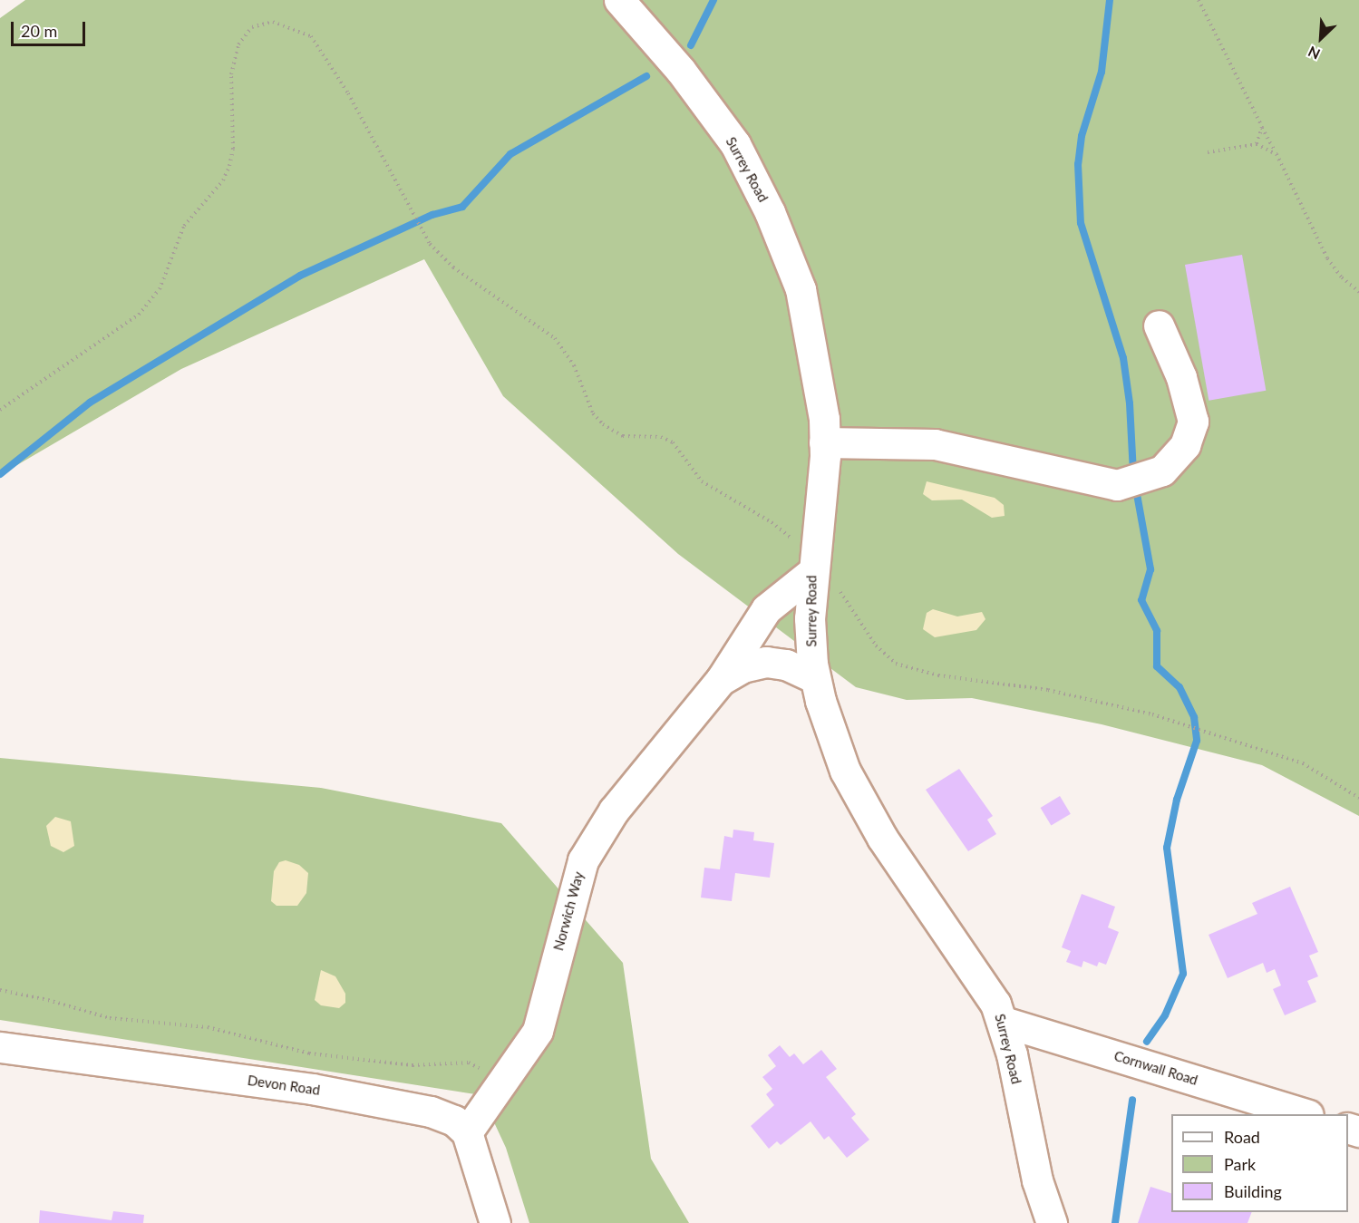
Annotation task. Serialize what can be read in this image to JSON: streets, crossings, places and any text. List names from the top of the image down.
{
  "streets": {
    "street": [
      "Surrey Road",
      "Norwich Way",
      "Cornwall Road",
      "Devon Road"
    ]
  },
  "crossings": [
    ["Surrey Road", "Norwich Way"],
    ["Surrey Road", "Cornwall Road"],
    ["Norwich Way", "Devon Road"]
  ],
  "legend": ["Road", "Park", "Building"],
  "scale_bar": "20 m",
  "north": "bottom left"
}
